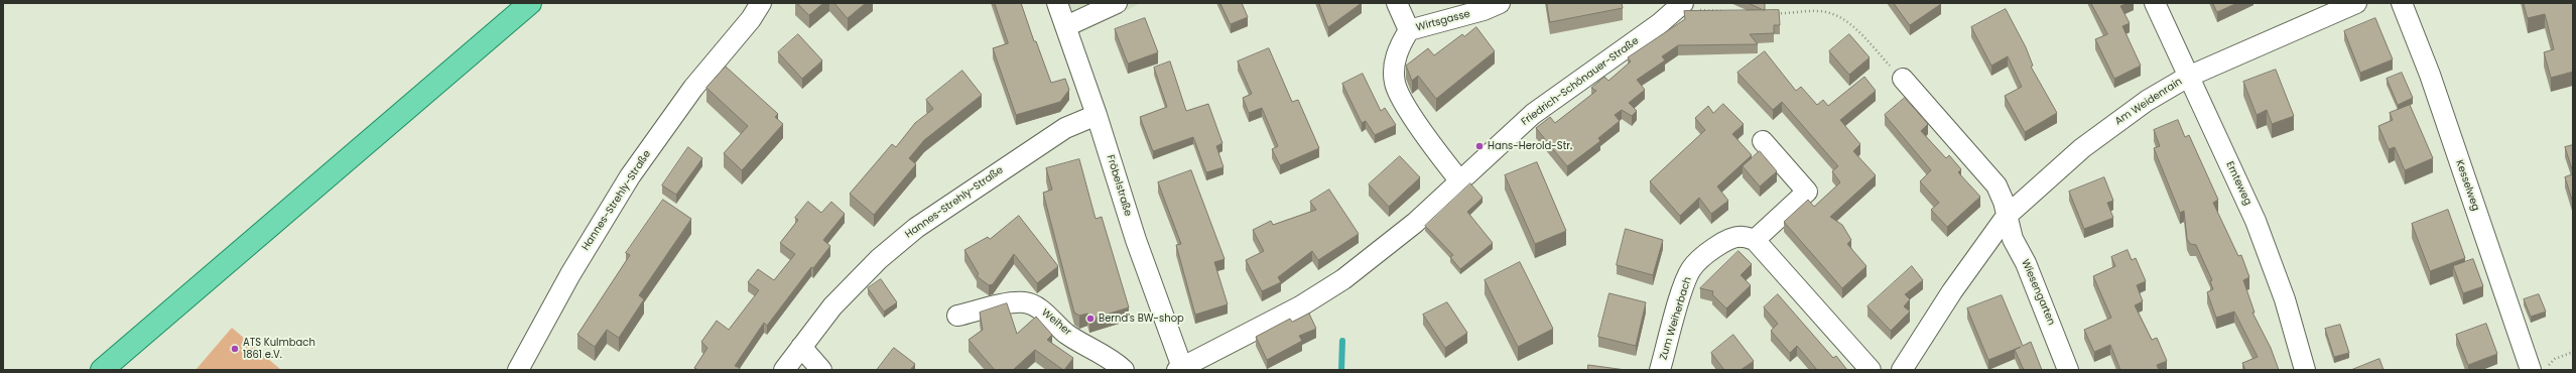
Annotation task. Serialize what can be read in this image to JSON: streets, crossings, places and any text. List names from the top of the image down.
{
  "streets": {
    "street": [
      "Wirtsgasse",
      "Friedrich-Schönauer-Straße",
      "Am Weidenrain",
      "Ernteweg",
      "Fröbelstraße",
      "Kesselweg",
      "Hannes-Strehly-Straße",
      "Wiesengarten",
      "Zum Weiherbach",
      "Weiher"
    ]
  },
  "crossings": [
    ["Friedrich-Schönauer-Straße", "Fröbelstraße"],
    ["Am Weidenrain", "Ernteweg"],
    ["Am Weidenrain", "Wiesengarten"],
    ["Fröbelstraße", "Hannes-Strehly-Straße"]
  ],
  "places": ["Hans-Herold-Str.", "Bernd's BW-shop", "ATS Kulmbach 1861 e.V."]
}
